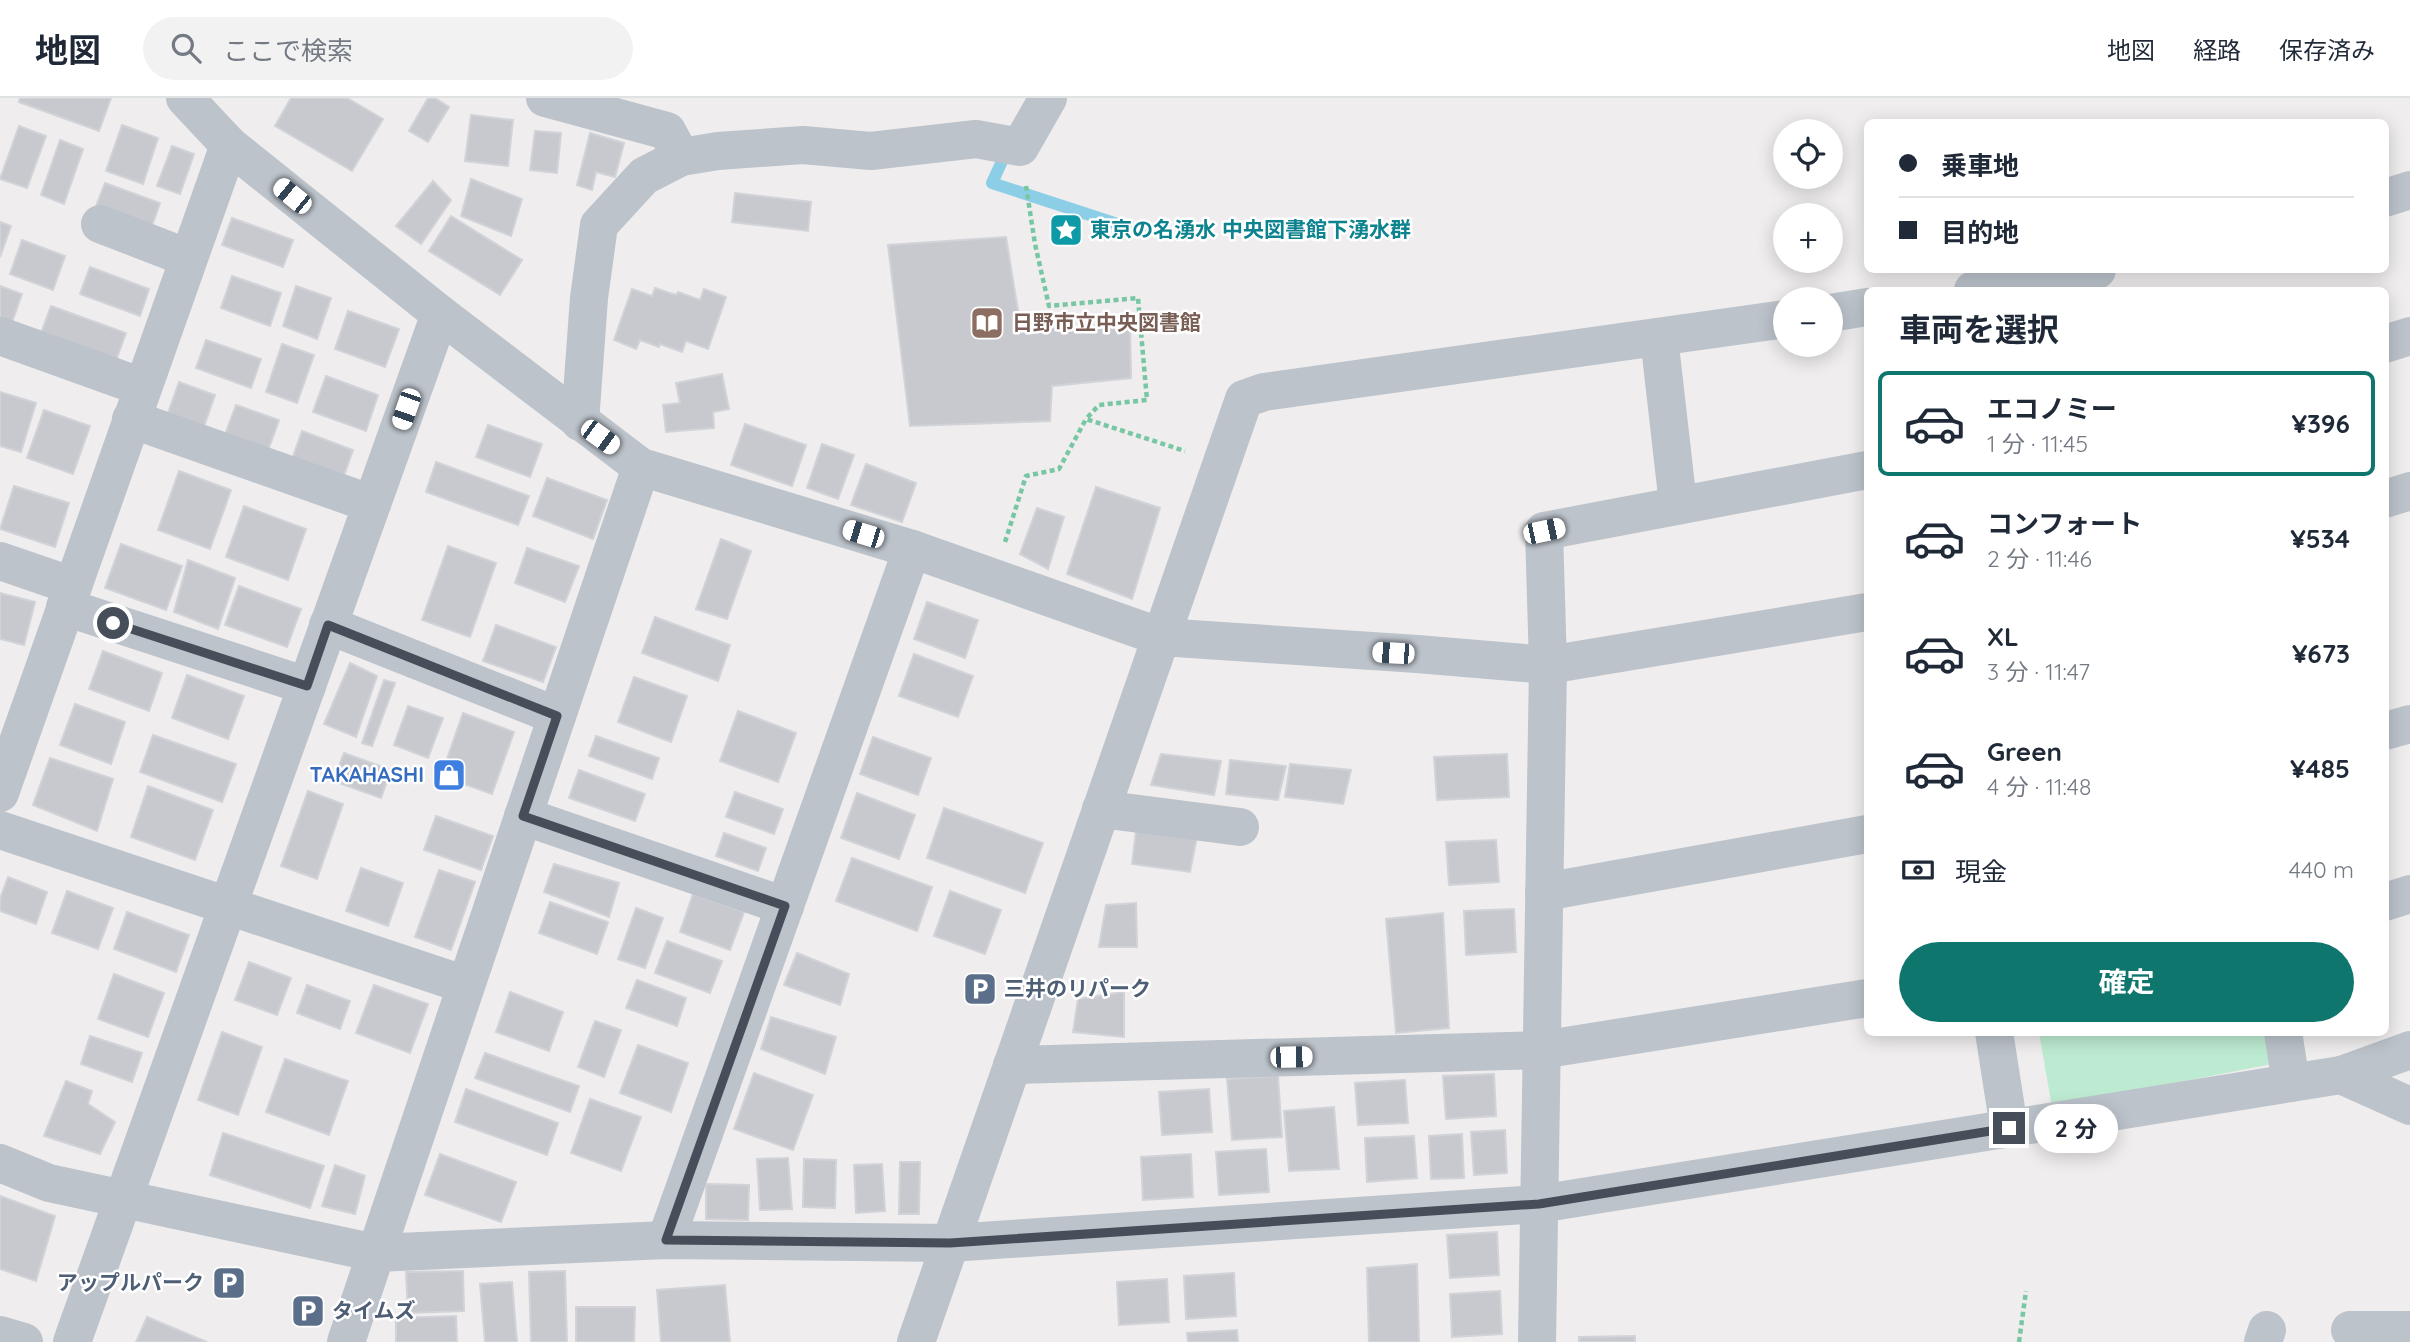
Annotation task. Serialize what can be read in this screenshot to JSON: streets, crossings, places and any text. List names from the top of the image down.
{
  "places": {
    "place": ["東京の名湧水 中央図書館下湧水群"],
    "library": ["日野市立中央図書館"],
    "shop": ["TAKAHASHI"],
    "parking": ["三井のリパーク", "アップルパーク", "タイムズ"]
  },
  "page": {
    "header": "地図",
    "search": "ここで検索",
    "nav": ["地図", "経路", "保存済み"],
    "map_buttons": ["+", "−"],
    "banner": ["乗車地", "目的地"],
    "heading": "車両を選択",
    "list": [
      {
        "name": "エコノミー",
        "note": "1 分 · 11:45",
        "value": "¥396"
      },
      {
        "name": "コンフォート",
        "note": "2 分 · 11:46",
        "value": "¥534"
      },
      {
        "name": "XL",
        "note": "3 分 · 11:47",
        "value": "¥673"
      },
      {
        "name": "Green",
        "note": "4 分 · 11:48",
        "value": "¥485"
      }
    ],
    "pay": ["現金", "440 m"],
    "buttons": "確定",
    "bubble": "2 分"
  }
}
